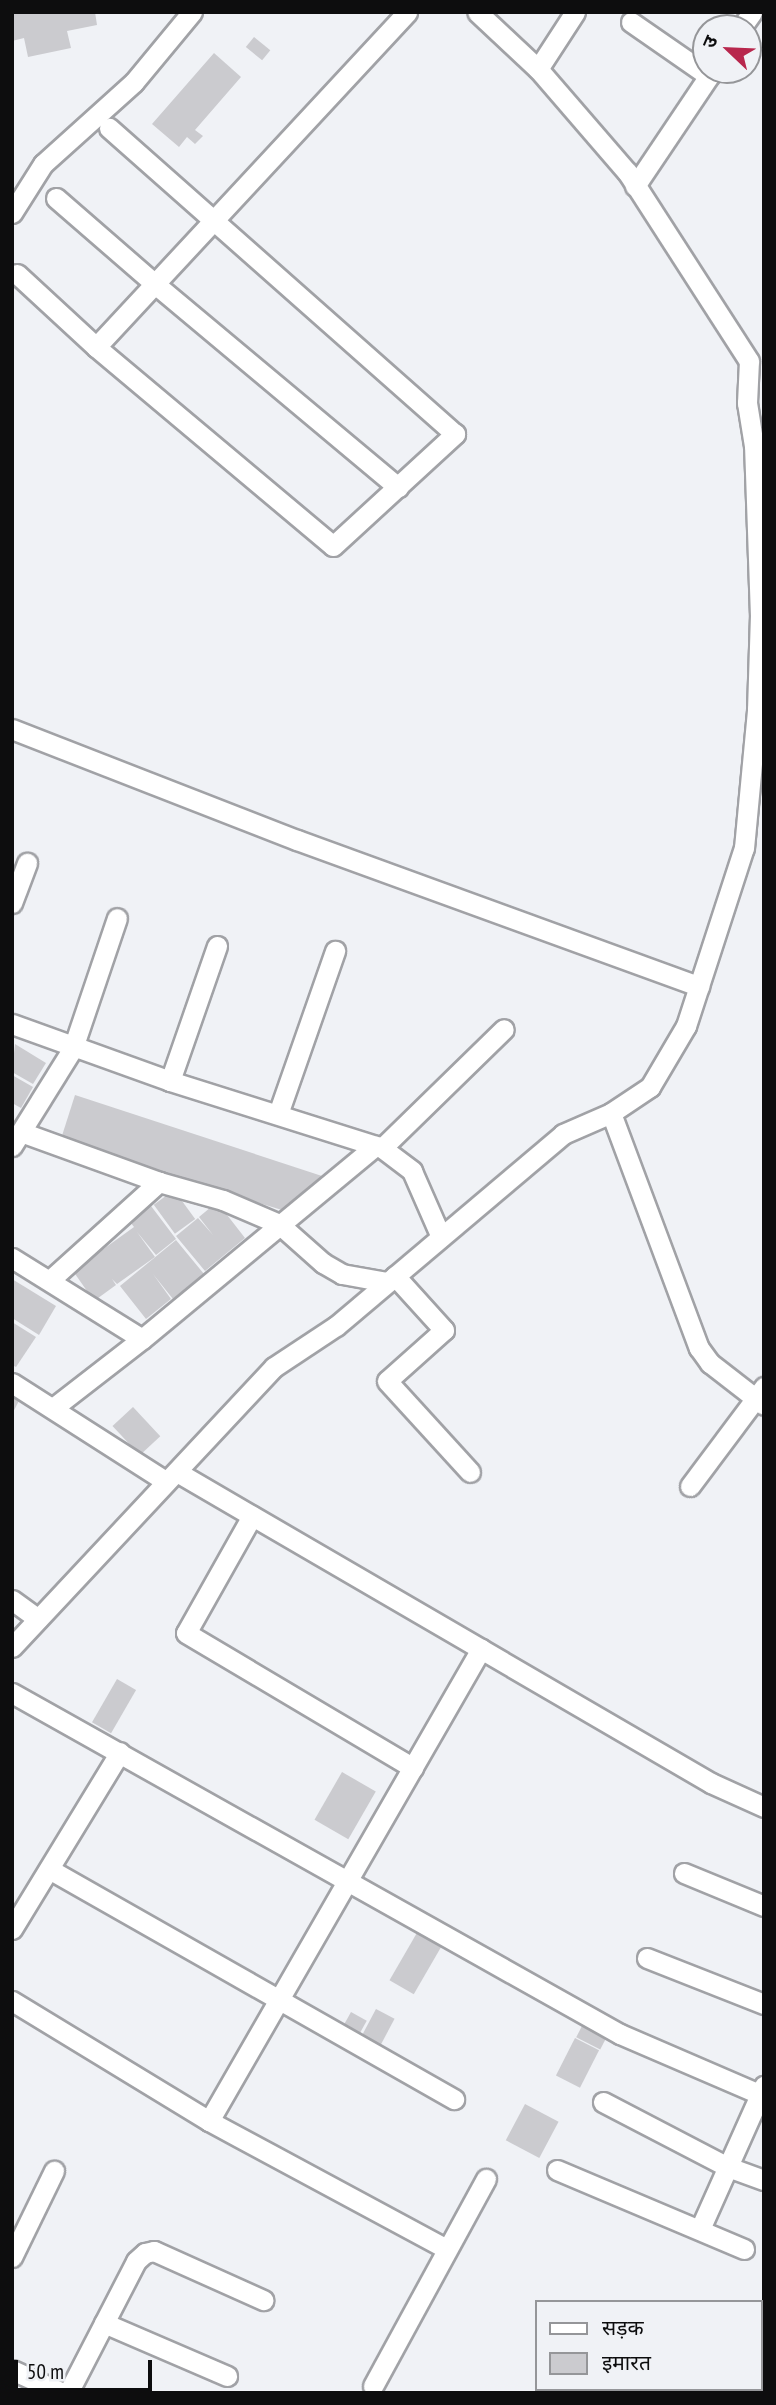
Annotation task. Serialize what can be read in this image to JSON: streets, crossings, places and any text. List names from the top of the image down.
{
  "legend": ["सड़क", "इमारत"],
  "scale_bar": "50 m",
  "north": "top left"
}
